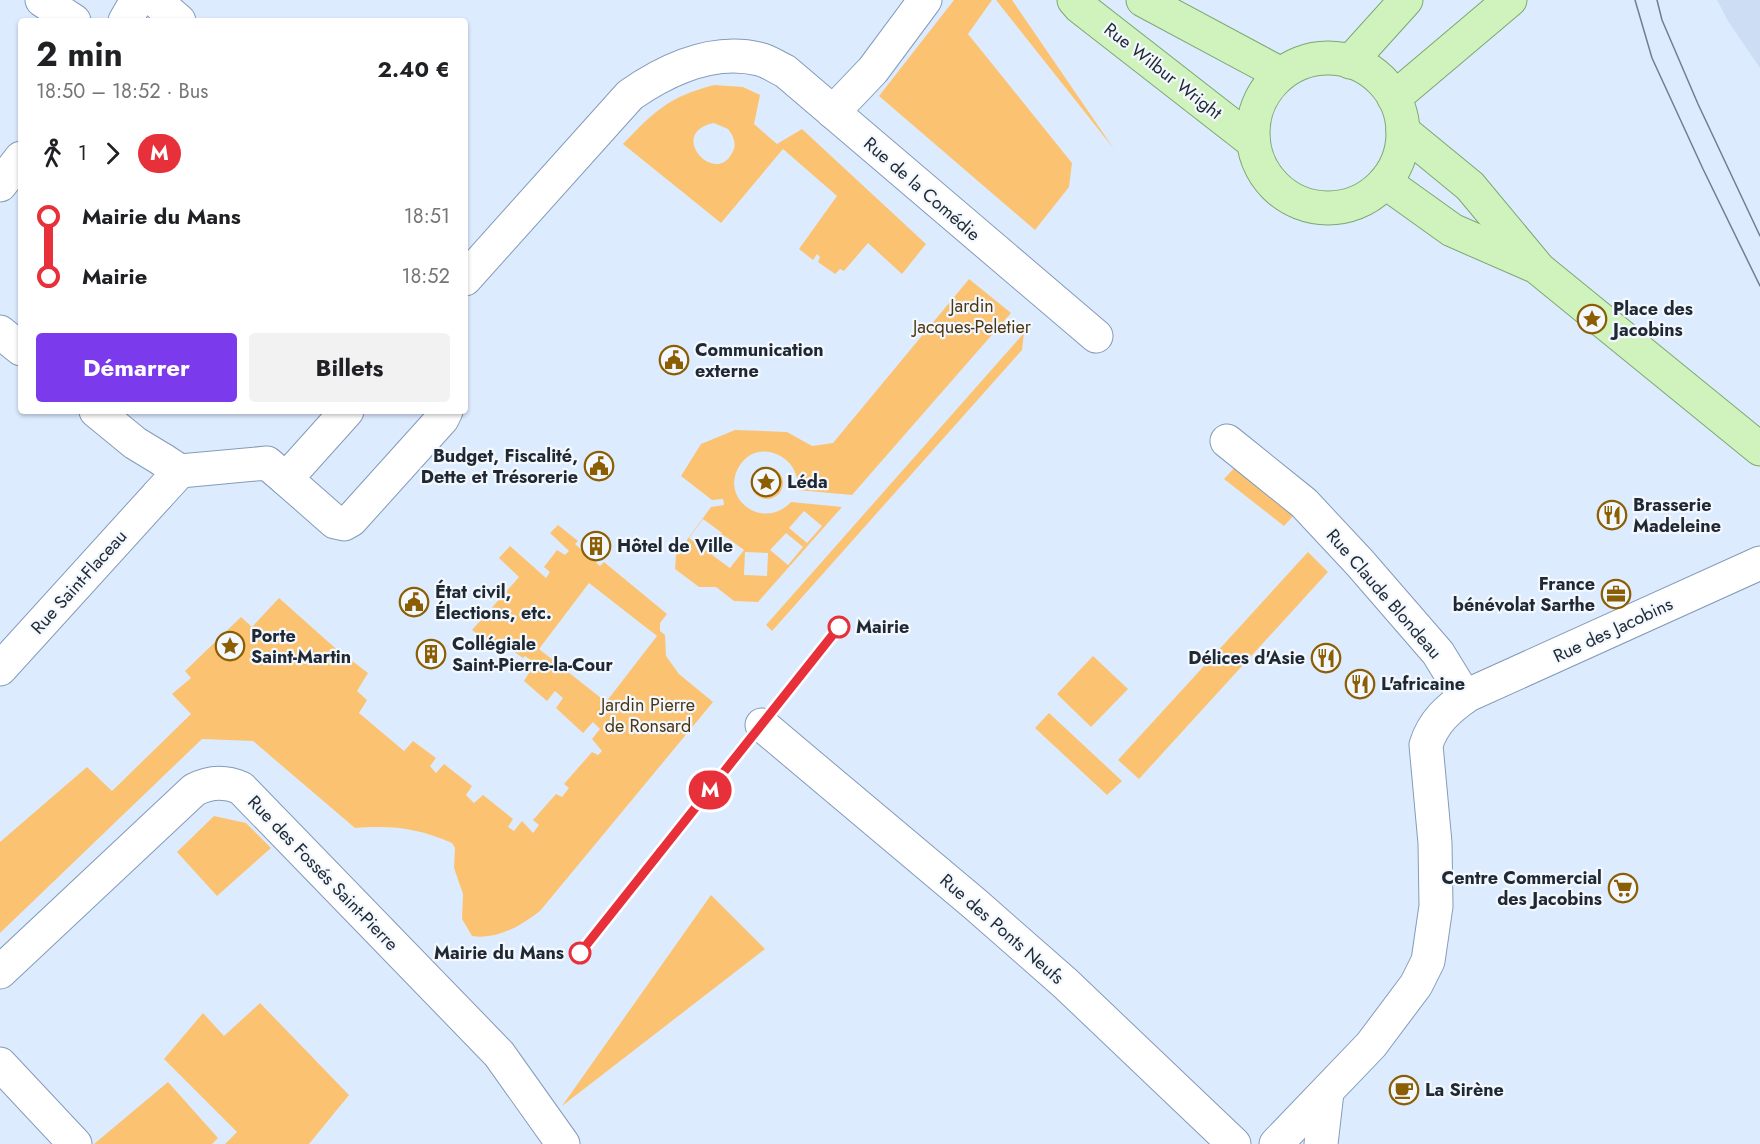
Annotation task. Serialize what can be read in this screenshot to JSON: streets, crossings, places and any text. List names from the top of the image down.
{
  "streets": {
    "main road": ["Rue Wilbur Wright"],
    "street": [
      "Rue de la Comédie",
      "Rue Saint-Flaceau",
      "Rue Claude Blondeau",
      "Rue des Jacobins",
      "Rue des Fossés Saint-Pierre",
      "Rue des Ponts Neufs"
    ]
  },
  "crossings": [
    ["Rue Claude Blondeau", "Rue des Jacobins"]
  ],
  "parks": ["Jardin Jacques-Peletier", "Jardin Pierre de Ronsard"],
  "places": {
    "place": ["Place des Jacobins", "Léda", "Porte Saint-Martin"],
    "public building": ["Communication externe", "Budget, Fiscalité, Dette et Trésorerie", "État civil, Élections, etc."],
    "restaurant": ["Brasserie Madeleine", "Délices d'Asie", "L'africaine"],
    "building": ["Hôtel de Ville", "Collégiale Saint-Pierre-la-Cour"],
    "office": ["France bénévolat Sarthe"],
    "other": ["Mairie", "Mairie du Mans"],
    "supermarket": ["Centre Commercial des Jacobins"],
    "cafe": ["La Sirène"]
  },
  "lines": ["bus line M"],
  "page": {
    "on_map": "M",
    "heading": ["2 min", "18:50 – 18:52 · Bus", "2.40 €"],
    "legs": ["1", "M"],
    "list": [
      {
        "name": "Mairie du Mans",
        "value": "18:51"
      },
      {
        "name": "Mairie",
        "value": "18:52"
      }
    ],
    "buttons": ["Démarrer", "Billets"]
  }
}
